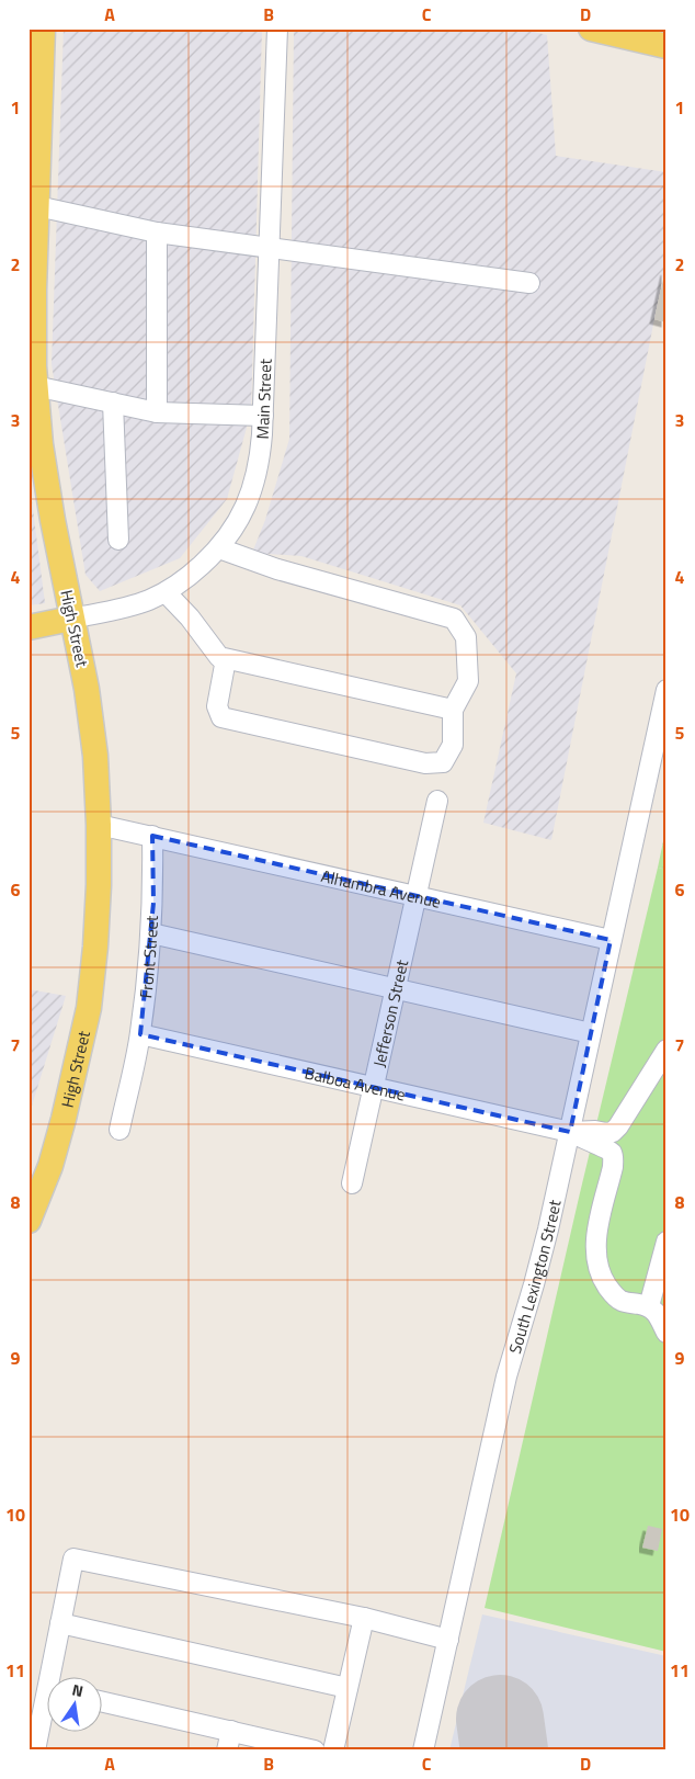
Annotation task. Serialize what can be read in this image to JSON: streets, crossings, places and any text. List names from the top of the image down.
{
  "streets": {
    "main road": ["Main Street", "High Street"],
    "street": [
      "Alhambra Avenue",
      "Front Street",
      "Jefferson Street",
      "Balboa Avenue",
      "South Lexington Street"
    ]
  },
  "crossings": [
    ["Main Street", "High Street"],
    ["Alhambra Avenue", "Front Street"],
    ["Alhambra Avenue", "Jefferson Street"],
    ["Alhambra Avenue", "South Lexington Street"],
    ["Front Street", "Balboa Avenue"],
    ["Jefferson Street", "Balboa Avenue"],
    ["Balboa Avenue", "South Lexington Street"]
  ],
  "north": "top",
  "grid": {
    "columns": [
      "A",
      "B",
      "C",
      "D"
    ],
    "rows": [
      "1",
      "2",
      "3",
      "4",
      "5",
      "6",
      "7",
      "8",
      "9",
      "10",
      "11"
    ]
  }
}
